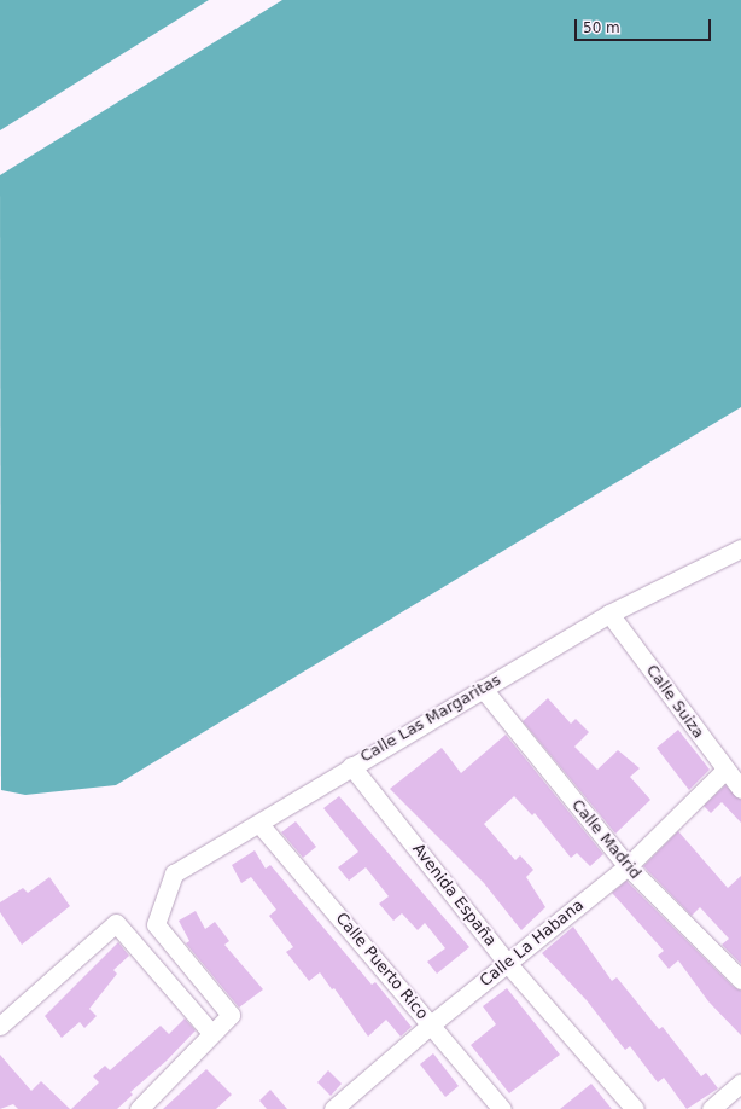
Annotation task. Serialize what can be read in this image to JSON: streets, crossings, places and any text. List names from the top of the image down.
{
  "streets": {
    "street": [
      "Calle Suiza",
      "Calle Las Margaritas",
      "Calle Madrid",
      "Avenida España",
      "Calle La Habana",
      "Calle Puerto Rico"
    ]
  },
  "crossings": [
    ["Calle Suiza", "Calle Las Margaritas"],
    ["Calle Suiza", "Calle La Habana"],
    ["Calle Las Margaritas", "Calle Madrid"],
    ["Calle Las Margaritas", "Avenida España"],
    ["Calle Las Margaritas", "Calle Puerto Rico"],
    ["Calle Madrid", "Calle La Habana"],
    ["Avenida España", "Calle La Habana"],
    ["Calle La Habana", "Calle Puerto Rico"]
  ],
  "scale_bar": "50 m"
}
